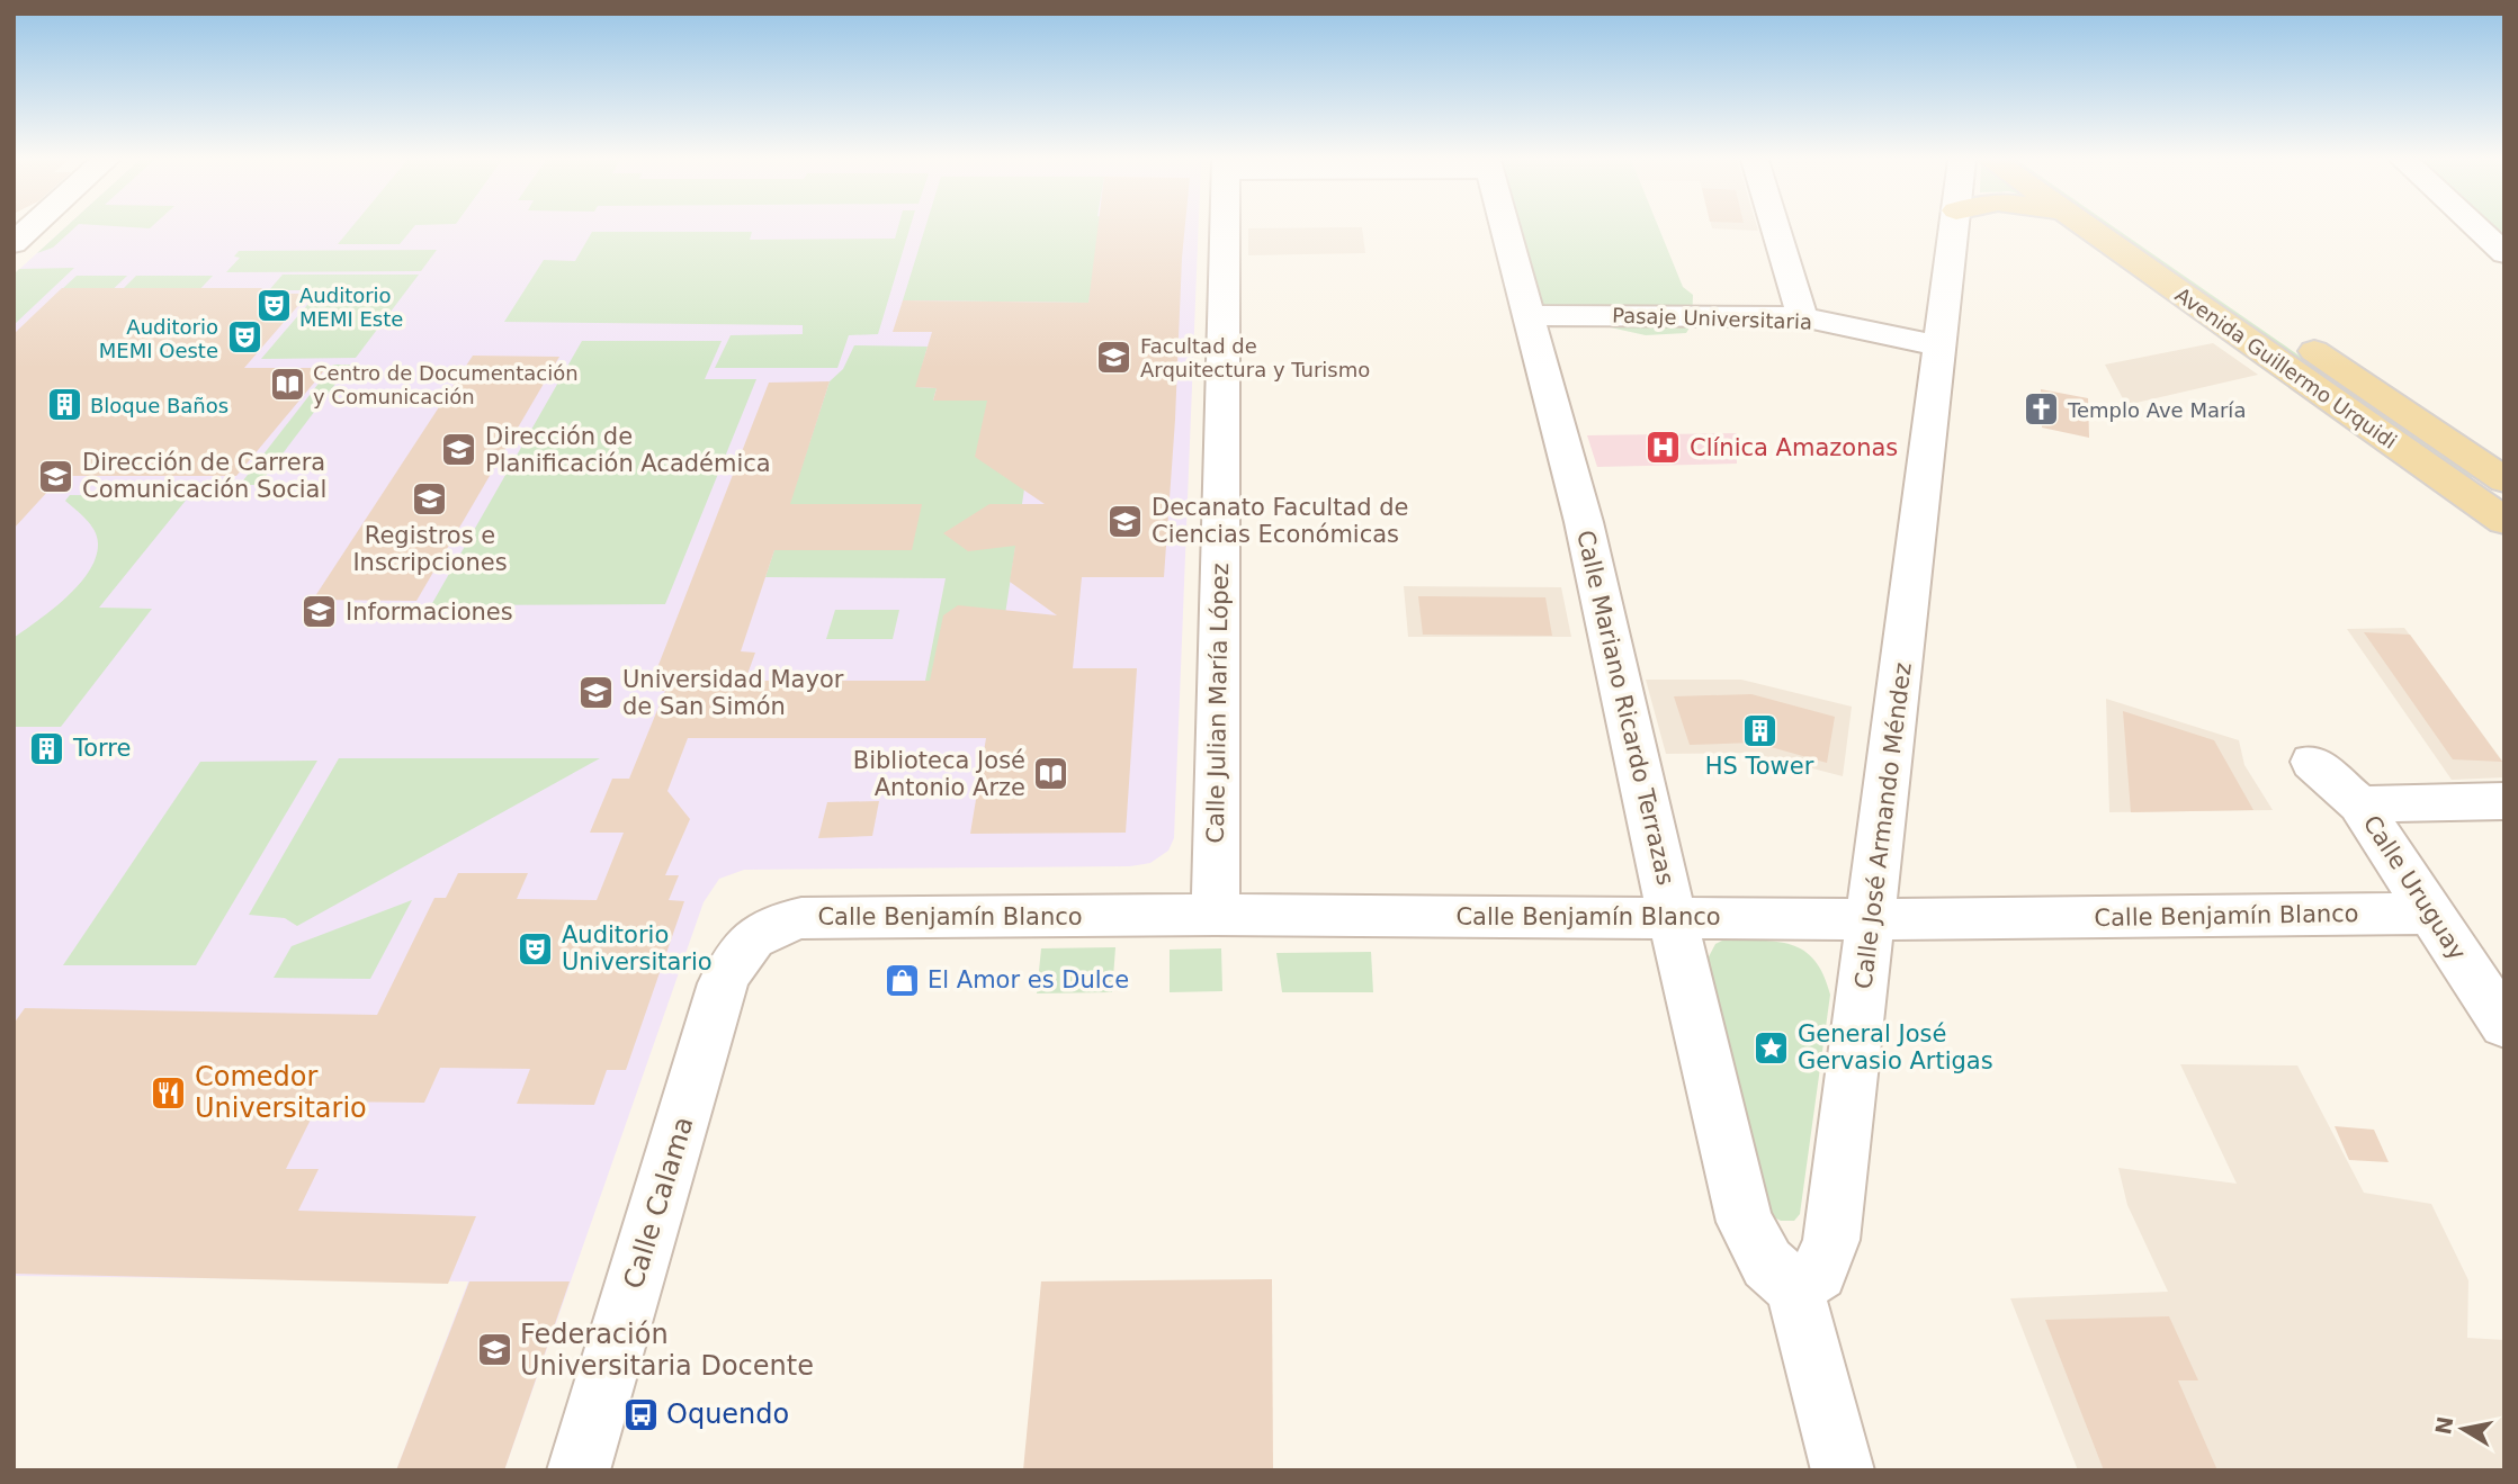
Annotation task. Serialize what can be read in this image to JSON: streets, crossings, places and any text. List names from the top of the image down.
{
  "streets": {
    "main road": ["Avenida Guillermo Urquidi"],
    "street": [
      "Pasaje Universitaria",
      "Calle Julian María López",
      "Calle Mariano Ricardo Terrazas",
      "Calle José Armando Méndez",
      "Calle Uruguay",
      "Calle Benjamín Blanco",
      "Calle Calama"
    ]
  },
  "crossings": [
    ["Pasaje Universitaria", "Calle Mariano Ricardo Terrazas"],
    ["Pasaje Universitaria", "Calle José Armando Méndez"],
    ["Calle Julian María López", "Calle Benjamín Blanco"],
    ["Calle Mariano Ricardo Terrazas", "Calle José Armando Méndez"],
    ["Calle Mariano Ricardo Terrazas", "Calle Benjamín Blanco"],
    ["Calle José Armando Méndez", "Calle Benjamín Blanco"],
    ["Calle Uruguay", "Calle Benjamín Blanco"],
    ["Calle Benjamín Blanco", "Calle Calama"]
  ],
  "places": {
    "theatre": ["Auditorio MEMI Este", "Auditorio MEMI Oeste", "Auditorio Universitario"],
    "school or university": [
      "Facultad de Arquitectura y Turismo",
      "Dirección de Planificación Académica",
      "Dirección de Carrera Comunicación Social",
      "Registros e Inscripciones",
      "Decanato Facultad de Ciencias Económicas",
      "Informaciones",
      "Universidad Mayor de San Simón",
      "Federación Universitaria Docente"
    ],
    "library": ["Centro de Documentación y Comunicación", "Biblioteca José Antonio Arze"],
    "building": ["Bloque Baños", "HS Tower", "Torre"],
    "church": ["Templo Ave María"],
    "hospital": ["Clínica Amazonas"],
    "shop": ["El Amor es Dulce"],
    "place": ["General José Gervasio Artigas"],
    "restaurant": ["Comedor Universitario"],
    "bus stop": ["Oquendo"]
  },
  "north": "left"
}
